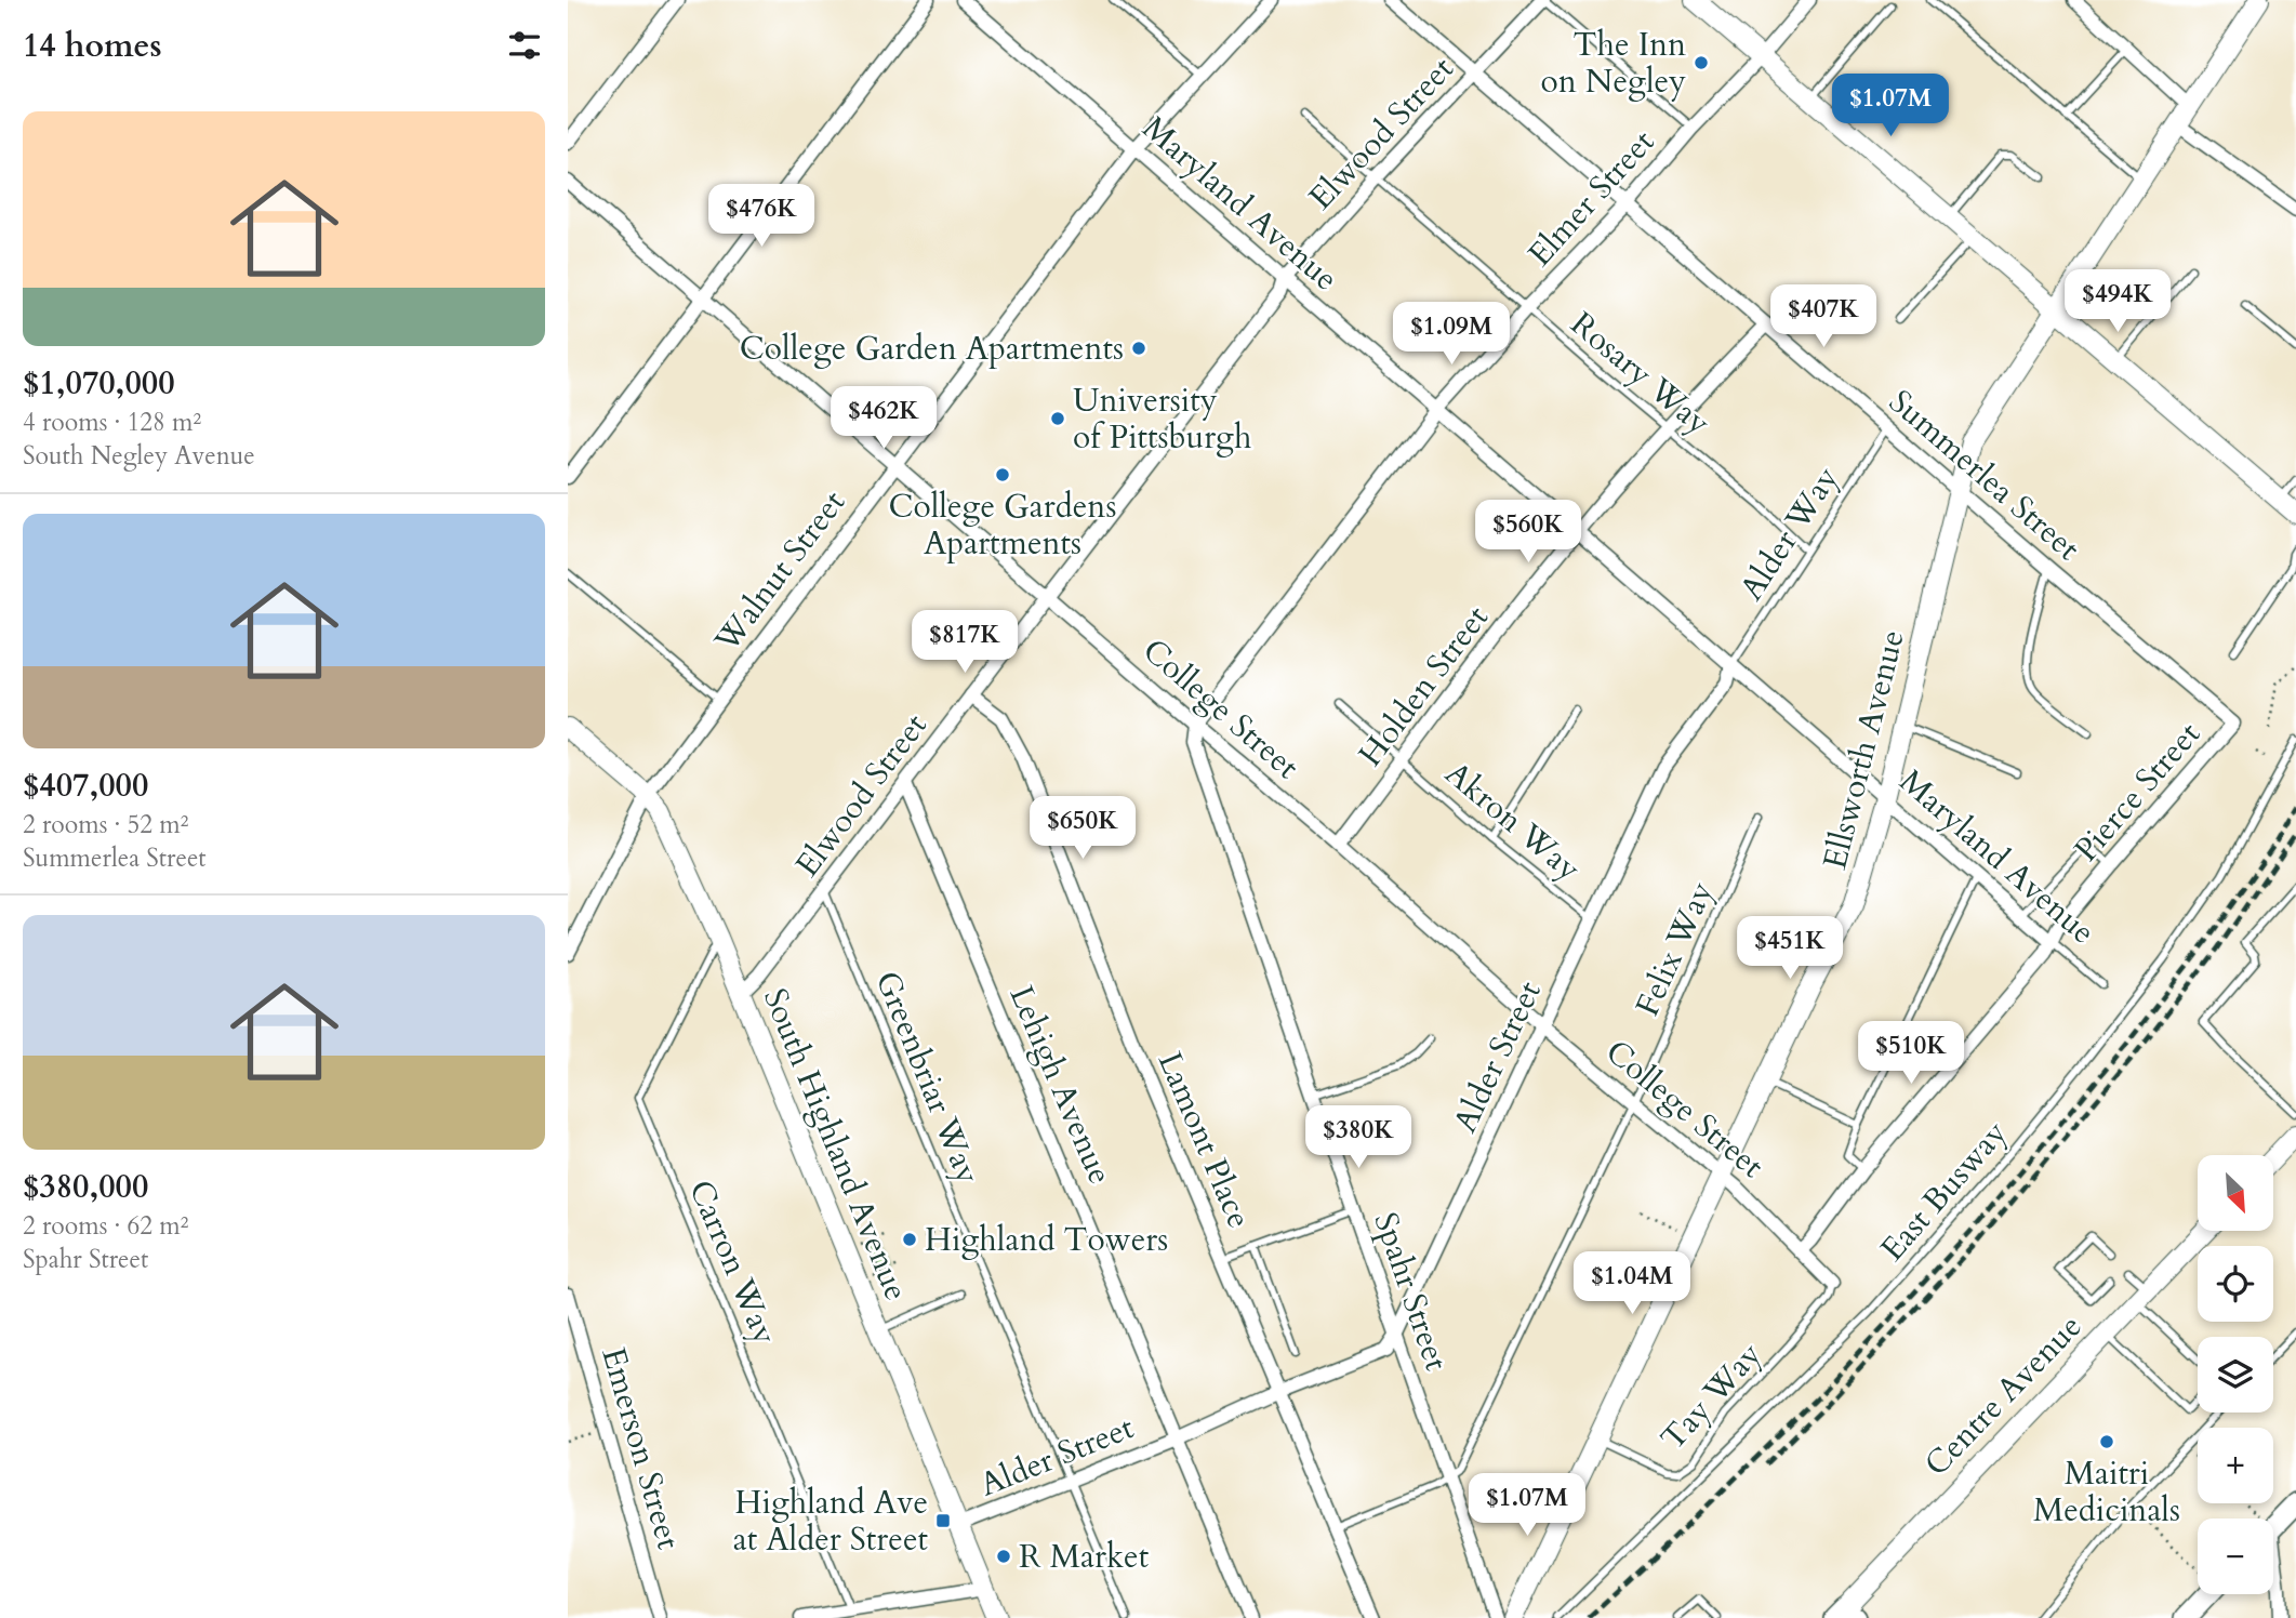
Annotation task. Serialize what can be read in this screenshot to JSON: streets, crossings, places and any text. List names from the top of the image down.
{
  "streets": {
    "street": [
      "Elwood Street",
      "Elmer Street",
      "Maryland Avenue",
      "Summerlea Street",
      "Walnut Street",
      "Holden Street",
      "College Street",
      "Ellsworth Avenue",
      "Pierce Street",
      "Alder Street",
      "Lehigh Avenue",
      "Lamont Place",
      "South Highland Avenue",
      "Spahr Street",
      "Centre Avenue",
      "Emerson Street"
    ],
    "lane": [
      "Rosary Way",
      "Alder Way",
      "Akron Way",
      "Felix Way",
      "Greenbriar Way",
      "East Busway",
      "Carron Way",
      "Tay Way"
    ]
  },
  "crossings": [
    ["Elwood Street", "Maryland Avenue"],
    ["Elwood Street", "Rosary Way"],
    ["Elwood Street", "Summerlea Street"],
    ["Elwood Street", "College Street"],
    ["Elwood Street", "Greenbriar Way"],
    ["Elwood Street", "Lehigh Avenue"],
    ["Elwood Street", "Lamont Place"],
    ["Elwood Street", "South Highland Avenue"],
    ["Elmer Street", "Maryland Avenue"],
    ["Elmer Street", "Rosary Way"],
    ["Elmer Street", "Summerlea Street"],
    ["Elmer Street", "College Street"],
    ["Elmer Street", "Spahr Street"],
    ["Maryland Avenue", "Alder Way"],
    ["Maryland Avenue", "Walnut Street"],
    ["Maryland Avenue", "Holden Street"],
    ["Maryland Avenue", "Ellsworth Avenue"],
    ["Maryland Avenue", "Pierce Street"],
    ["Maryland Avenue", "Alder Street"],
    ["Rosary Way", "Alder Way"],
    ["Rosary Way", "Holden Street"],
    ["Summerlea Street", "Alder Way"],
    ["Summerlea Street", "Holden Street"],
    ["Summerlea Street", "Ellsworth Avenue"],
    ["Summerlea Street", "Pierce Street"],
    ["Alder Way", "Alder Street"],
    ["Walnut Street", "College Street"],
    ["Walnut Street", "South Highland Avenue"],
    ["Holden Street", "College Street"],
    ["Holden Street", "Akron Way"],
    ["College Street", "Ellsworth Avenue"],
    ["College Street", "Pierce Street"],
    ["College Street", "Felix Way"],
    ["College Street", "Alder Street"],
    ["College Street", "Spahr Street"],
    ["College Street", "Tay Way"],
    ["Ellsworth Avenue", "Tay Way"],
    ["Akron Way", "Alder Street"],
    ["Felix Way", "Lamont Place"],
    ["Felix Way", "Spahr Street"],
    ["Alder Street", "Greenbriar Way"],
    ["Alder Street", "Lehigh Avenue"],
    ["Alder Street", "Lamont Place"],
    ["Alder Street", "South Highland Avenue"],
    ["Alder Street", "Spahr Street"],
    ["South Highland Avenue", "Carron Way"]
  ],
  "places": {
    "other": [
      "The Inn on Negley",
      "College Garden Apartments",
      "University of Pittsburgh",
      "College Gardens Apartments",
      "Highland Towers",
      "Maitri Medicinals",
      "R Market"
    ],
    "transit": ["Highland Ave at Alder Street"]
  },
  "north": "bottom right",
  "page": {
    "heading": "14 homes",
    "price": [
      "$1.07M",
      "$476K",
      "$494K",
      "$407K",
      "$1.09M",
      "$462K",
      "$560K",
      "$817K",
      "$650K",
      "$451K",
      "$510K",
      "$380K",
      "$1.04M",
      "$1.07M"
    ],
    "list": [
      {
        "name": "$1,070,000",
        "note": "4 rooms · 128 m² · South Negley Avenue"
      },
      {
        "name": "$407,000",
        "note": "2 rooms · 52 m² · Summerlea Street"
      },
      {
        "name": "$380,000",
        "note": "2 rooms · 62 m² · Spahr Street"
      }
    ],
    "map_buttons": ["+", "−"]
  }
}
